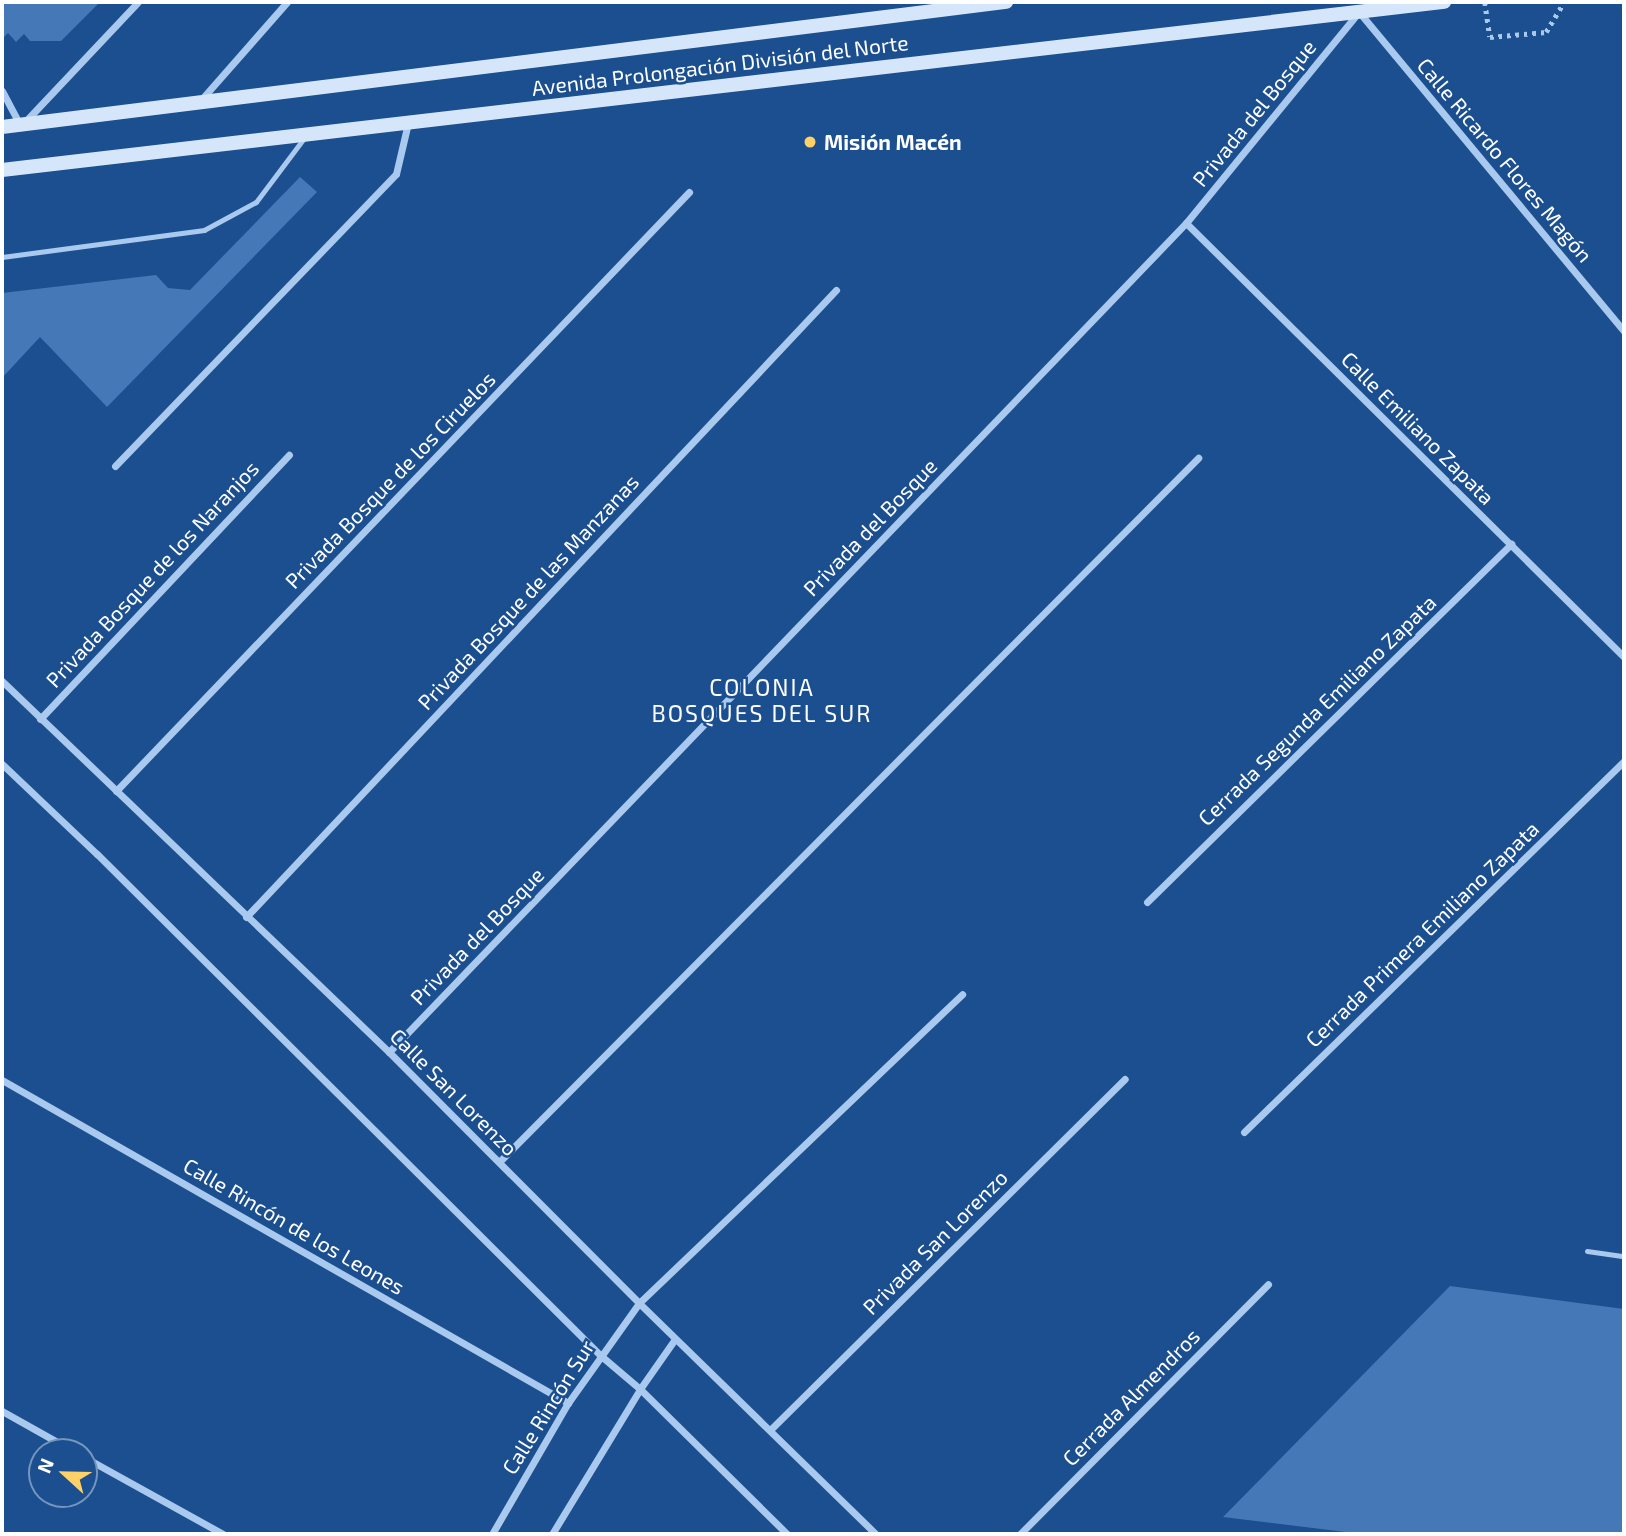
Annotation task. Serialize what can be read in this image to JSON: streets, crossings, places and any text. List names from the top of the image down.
{
  "streets": {
    "main road": ["Avenida Prolongación División del Norte"],
    "street": [
      "Privada del Bosque",
      "Calle Ricardo Flores Magón",
      "Calle Emiliano Zapata",
      "Privada Bosque de los Ciruelos",
      "Privada Bosque de los Naranjos",
      "Privada Bosque de las Manzanas",
      "Cerrada Segunda Emiliano Zapata",
      "Cerrada Primera Emiliano Zapata",
      "Calle San Lorenzo",
      "Calle Rincón de los Leones",
      "Privada San Lorenzo",
      "Cerrada Almendros",
      "Calle Rincón Sur"
    ]
  },
  "crossings": [
    ["Avenida Prolongación División del Norte", "Privada del Bosque"],
    ["Avenida Prolongación División del Norte", "Calle Ricardo Flores Magón"],
    ["Privada del Bosque", "Calle Ricardo Flores Magón"],
    ["Privada del Bosque", "Calle Emiliano Zapata"],
    ["Privada del Bosque", "Calle San Lorenzo"],
    ["Calle Emiliano Zapata", "Cerrada Segunda Emiliano Zapata"],
    ["Privada Bosque de los Ciruelos", "Calle San Lorenzo"],
    ["Privada Bosque de los Naranjos", "Calle San Lorenzo"],
    ["Privada Bosque de las Manzanas", "Calle San Lorenzo"],
    ["Calle San Lorenzo", "Privada San Lorenzo"],
    ["Calle San Lorenzo", "Calle Rincón Sur"],
    ["Calle Rincón de los Leones", "Calle Rincón Sur"]
  ],
  "districts": ["COLONIA BOSQUES DEL SUR"],
  "places": ["Misión Macén"],
  "north": "left"
}
